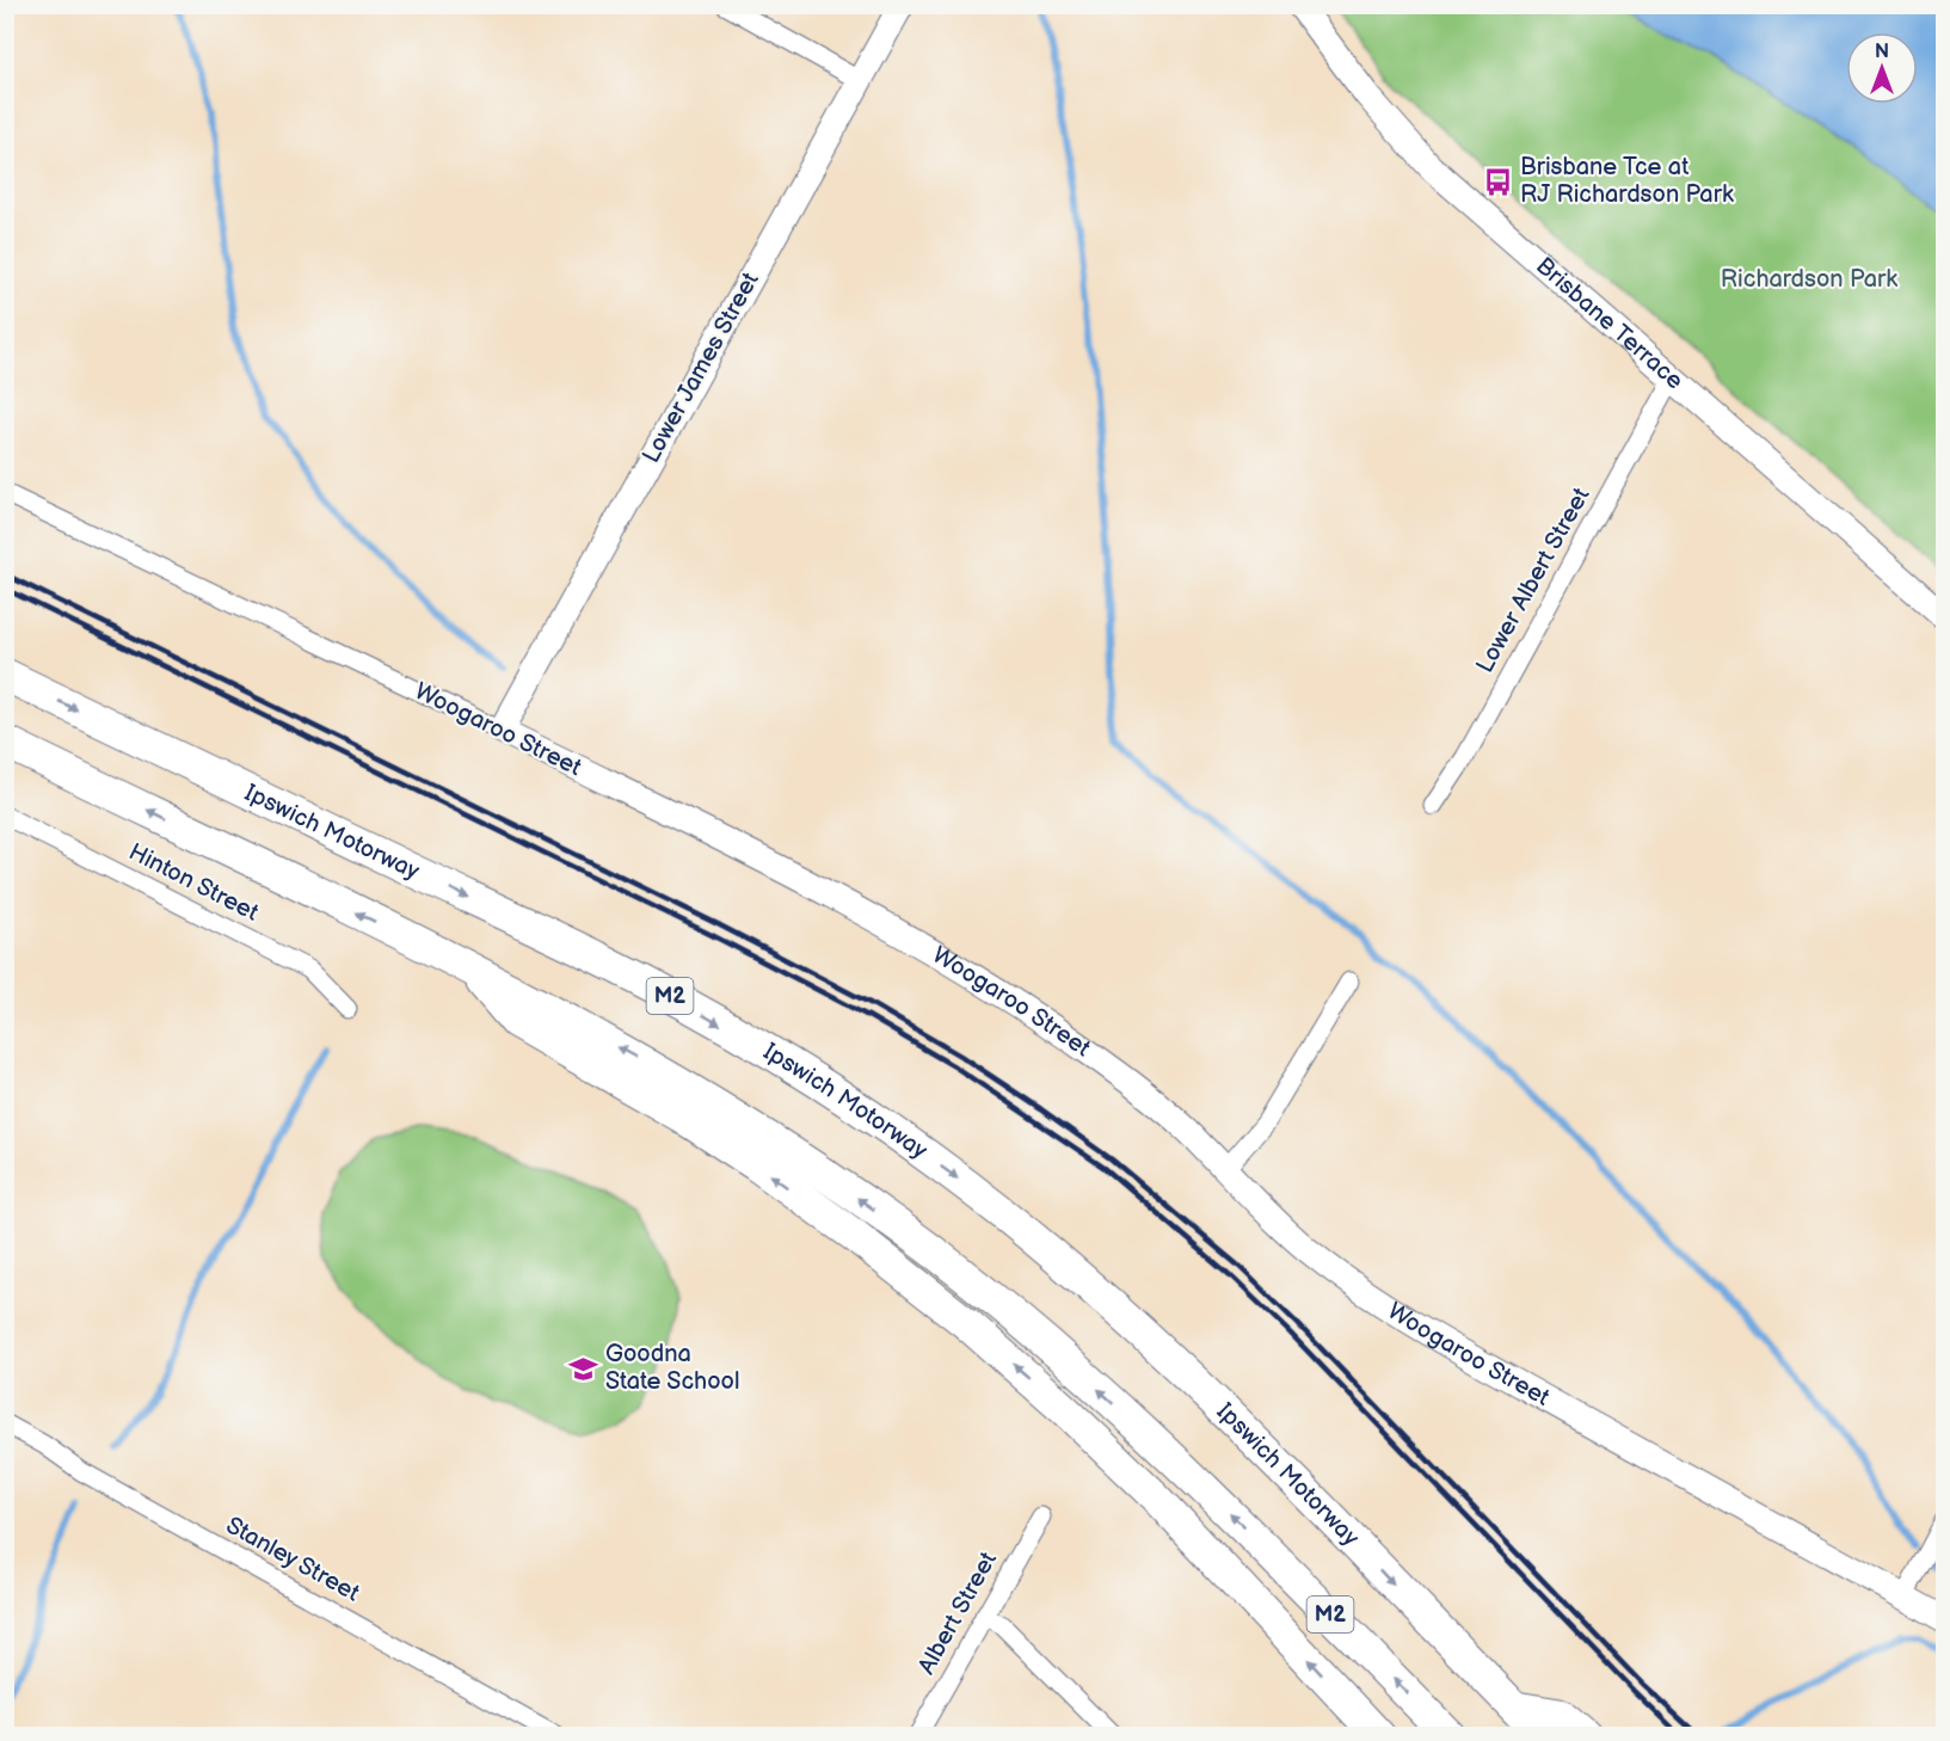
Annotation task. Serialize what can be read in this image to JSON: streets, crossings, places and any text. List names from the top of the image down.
{
  "streets": {
    "highway": ["Ipswich Motorway", "M2"],
    "street": [
      "Brisbane Terrace",
      "Lower James Street",
      "Lower Albert Street",
      "Woogaroo Street",
      "Hinton Street",
      "Stanley Street",
      "Albert Street"
    ]
  },
  "crossings": [
    ["Brisbane Terrace", "Lower Albert Street"],
    ["Lower James Street", "Woogaroo Street"]
  ],
  "parks": ["Richardson Park"],
  "places": {
    "bus stop": ["Brisbane Tce at RJ Richardson Park"],
    "school or university": ["Goodna State School"]
  },
  "north": "top"
}
